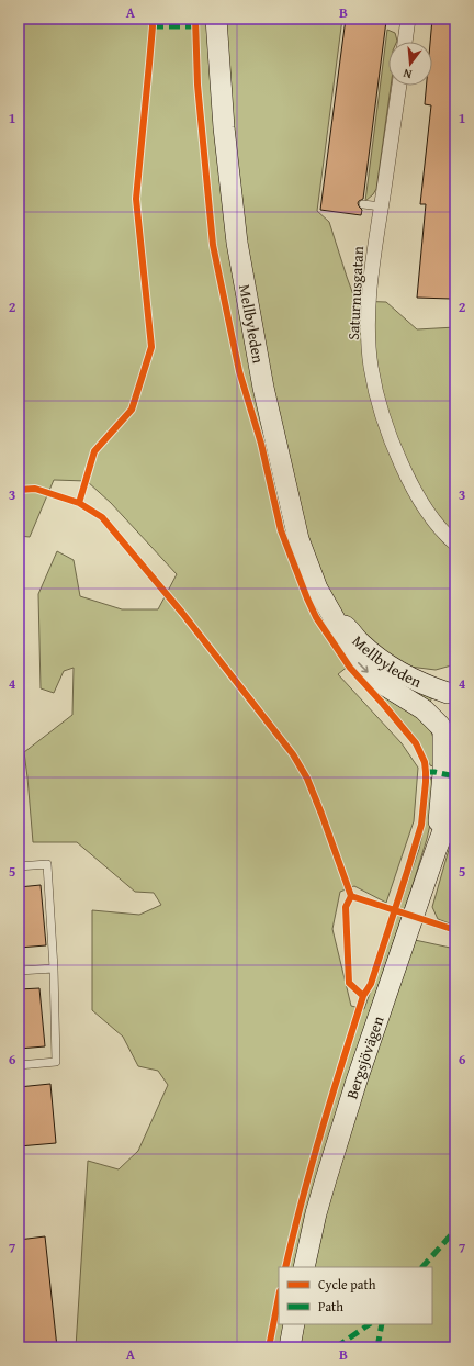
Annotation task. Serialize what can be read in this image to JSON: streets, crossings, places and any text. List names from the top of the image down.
{
  "streets": {
    "main road": ["Mellbyleden", "Bergsjövägen"],
    "street": ["Saturnusgatan"]
  },
  "crossings": [
    ["Mellbyleden", "Bergsjövägen"]
  ],
  "legend": ["Cycle path", "Path"],
  "north": "bottom",
  "grid": {
    "columns": ["A", "B"],
    "rows": [
      "1",
      "2",
      "3",
      "4",
      "5",
      "6",
      "7"
    ]
  }
}
